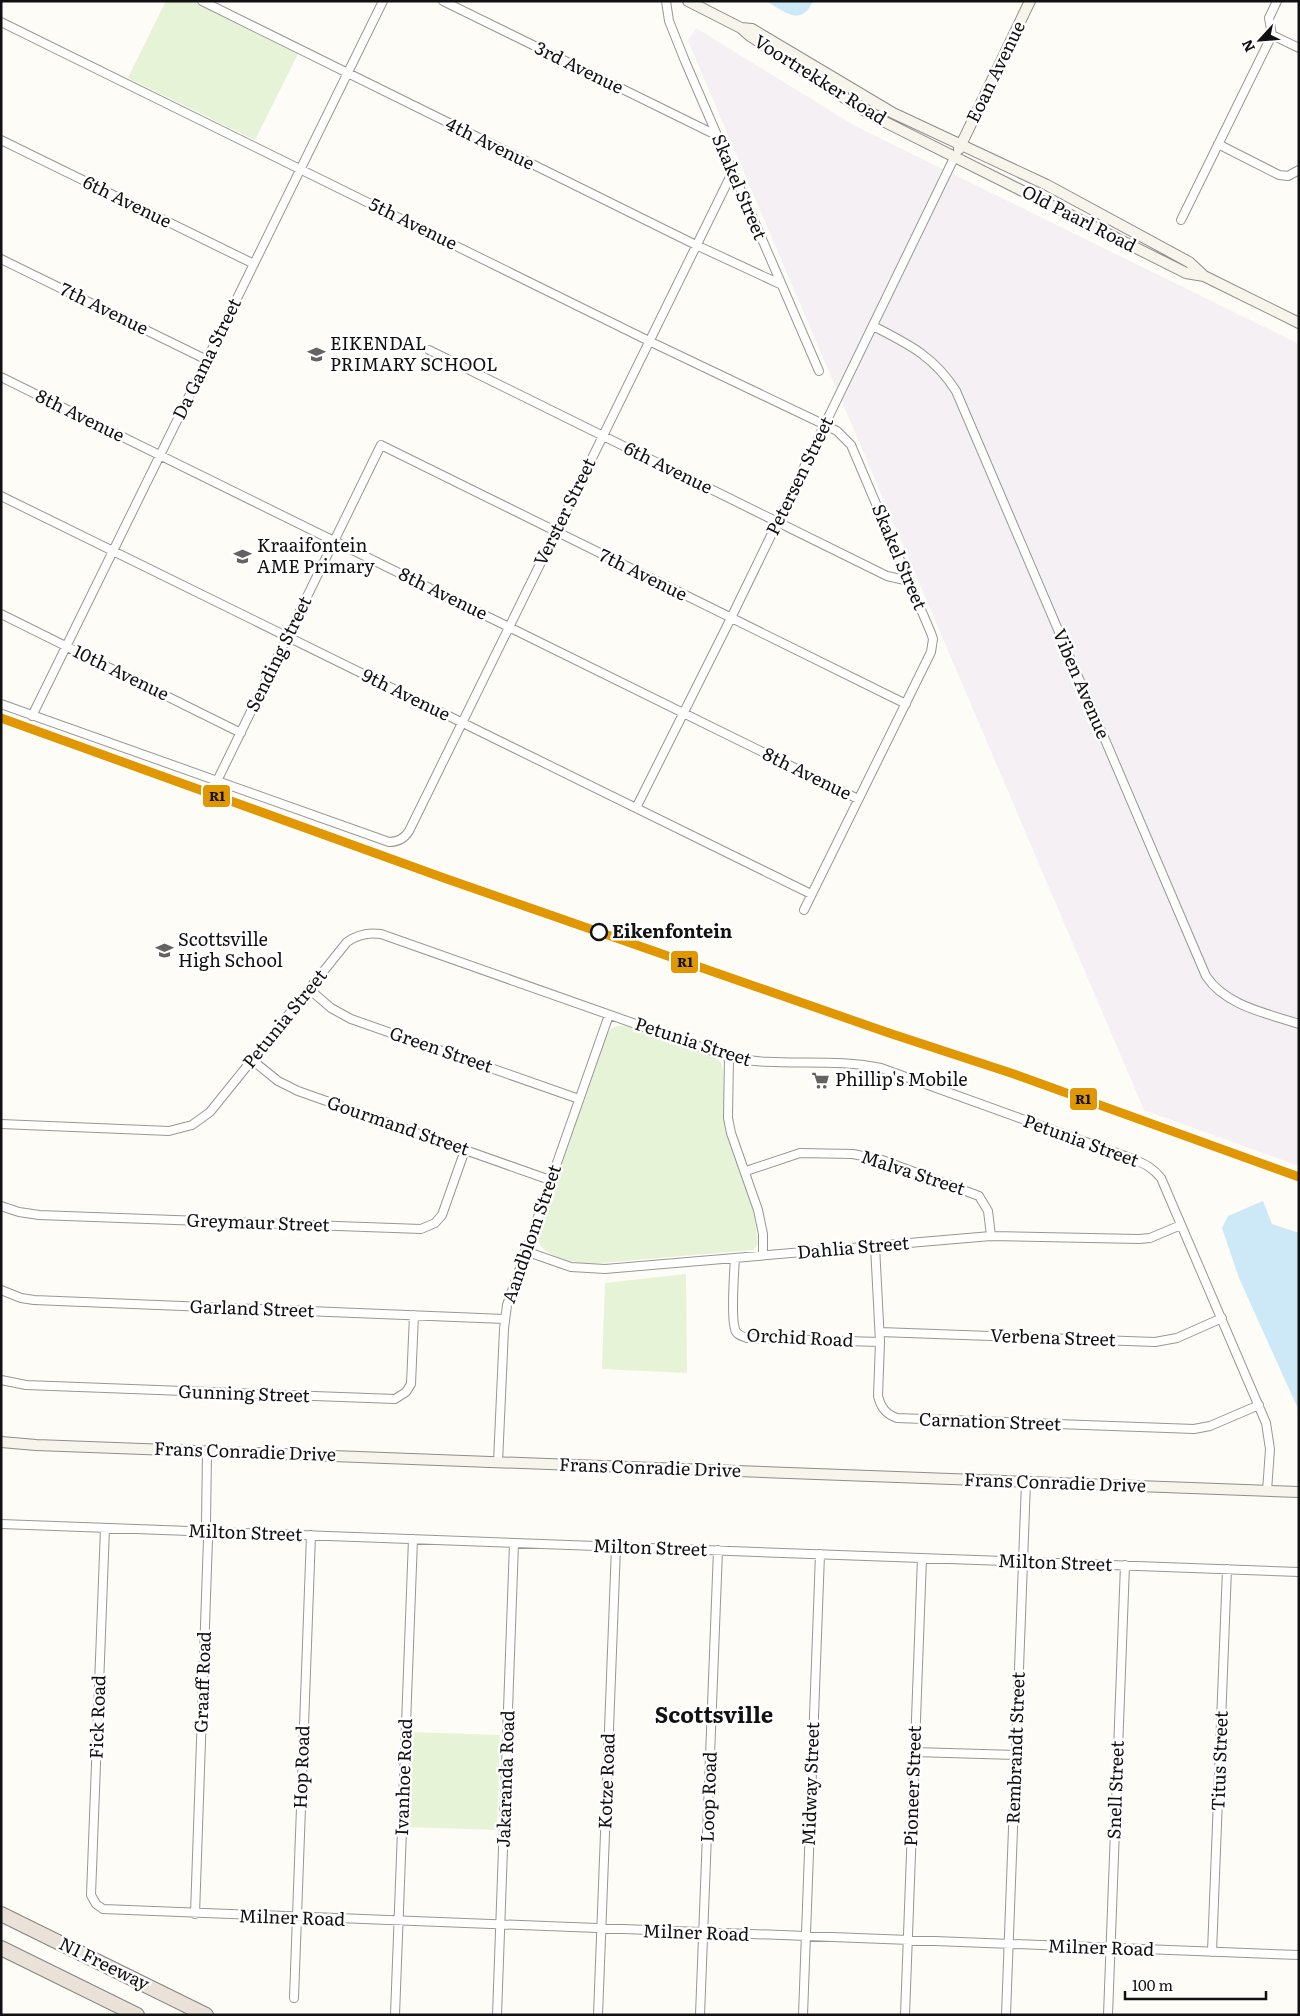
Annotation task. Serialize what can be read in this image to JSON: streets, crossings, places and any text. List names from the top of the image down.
{
  "streets": {
    "highway": ["N1 Freeway"],
    "street": [
      "3rd Avenue",
      "Eoan Avenue",
      "Voortrekker Road",
      "4th Avenue",
      "Skakel Street",
      "6th Avenue",
      "Old Paarl Road",
      "5th Avenue",
      "7th Avenue",
      "Da Gama Street",
      "8th Avenue",
      "Petersen Street",
      "Verster Street",
      "Sending Street",
      "10th Avenue",
      "Viben Avenue",
      "9th Avenue",
      "Petunia Street",
      "Green Street",
      "Gourmand Street",
      "Malva Street",
      "Greymaur Street",
      "Aandblom Street",
      "Dahlia Street",
      "Garland Street",
      "Orchid Road",
      "Verbena Street",
      "Gunning Street",
      "Carnation Street",
      "Frans Conradie Drive",
      "Milton Street",
      "Graaff Road",
      "Fick Road",
      "Rembrandt Street",
      "Titus Street",
      "Hop Road",
      "Ivanhoe Road",
      "Jakaranda Road",
      "Kotze Road",
      "Midway Street",
      "Pioneer Street",
      "Snell Street",
      "Loop Road",
      "Milner Road"
    ]
  },
  "crossings": [
    ["3rd Avenue", "Skakel Street"],
    ["Eoan Avenue", "Voortrekker Road"],
    ["Eoan Avenue", "Old Paarl Road"],
    ["Eoan Avenue", "Petersen Street"],
    ["Voortrekker Road", "Old Paarl Road"],
    ["Voortrekker Road", "Petersen Street"],
    ["4th Avenue", "Skakel Street"],
    ["4th Avenue", "Da Gama Street"],
    ["4th Avenue", "Verster Street"],
    ["Skakel Street", "6th Avenue"],
    ["Skakel Street", "5th Avenue"],
    ["Skakel Street", "7th Avenue"],
    ["Skakel Street", "Petersen Street"],
    ["Skakel Street", "Verster Street"],
    ["6th Avenue", "Da Gama Street"],
    ["6th Avenue", "Petersen Street"],
    ["6th Avenue", "Verster Street"],
    ["Old Paarl Road", "Petersen Street"],
    ["5th Avenue", "Da Gama Street"],
    ["5th Avenue", "Petersen Street"],
    ["5th Avenue", "Verster Street"],
    ["7th Avenue", "Da Gama Street"],
    ["7th Avenue", "Petersen Street"],
    ["7th Avenue", "Verster Street"],
    ["7th Avenue", "Sending Street"],
    ["Da Gama Street", "8th Avenue"],
    ["Da Gama Street", "10th Avenue"],
    ["Da Gama Street", "9th Avenue"],
    ["8th Avenue", "Petersen Street"],
    ["8th Avenue", "Verster Street"],
    ["8th Avenue", "Sending Street"],
    ["Petersen Street", "Viben Avenue"],
    ["Petersen Street", "9th Avenue"],
    ["Verster Street", "Sending Street"],
    ["Verster Street", "9th Avenue"],
    ["Sending Street", "10th Avenue"],
    ["Sending Street", "9th Avenue"],
    ["Petunia Street", "Green Street"],
    ["Petunia Street", "Gourmand Street"],
    ["Petunia Street", "Aandblom Street"],
    ["Petunia Street", "Dahlia Street"],
    ["Petunia Street", "Verbena Street"],
    ["Petunia Street", "Carnation Street"],
    ["Petunia Street", "Frans Conradie Drive"],
    ["Green Street", "Aandblom Street"],
    ["Gourmand Street", "Greymaur Street"],
    ["Gourmand Street", "Aandblom Street"],
    ["Malva Street", "Dahlia Street"],
    ["Aandblom Street", "Dahlia Street"],
    ["Aandblom Street", "Garland Street"],
    ["Aandblom Street", "Frans Conradie Drive"],
    ["Dahlia Street", "Orchid Road"],
    ["Dahlia Street", "Carnation Street"],
    ["Garland Street", "Gunning Street"],
    ["Orchid Road", "Carnation Street"],
    ["Verbena Street", "Carnation Street"],
    ["Frans Conradie Drive", "Graaff Road"],
    ["Frans Conradie Drive", "Rembrandt Street"],
    ["Milton Street", "Graaff Road"],
    ["Milton Street", "Fick Road"],
    ["Milton Street", "Rembrandt Street"],
    ["Milton Street", "Titus Street"],
    ["Milton Street", "Hop Road"],
    ["Milton Street", "Ivanhoe Road"],
    ["Milton Street", "Jakaranda Road"],
    ["Milton Street", "Kotze Road"],
    ["Milton Street", "Midway Street"],
    ["Milton Street", "Pioneer Street"],
    ["Milton Street", "Snell Street"],
    ["Milton Street", "Loop Road"],
    ["Graaff Road", "Milner Road"],
    ["Fick Road", "Milner Road"],
    ["Rembrandt Street", "Milner Road"],
    ["Titus Street", "Milner Road"],
    ["Hop Road", "Milner Road"],
    ["Ivanhoe Road", "Milner Road"],
    ["Jakaranda Road", "Milner Road"],
    ["Kotze Road", "Milner Road"],
    ["Midway Street", "Milner Road"],
    ["Pioneer Street", "Milner Road"],
    ["Snell Street", "Milner Road"],
    ["Loop Road", "Milner Road"]
  ],
  "districts": ["Scottsville"],
  "places": {
    "school or university": ["EIKENDAL PRIMARY SCHOOL", "Kraaifontein AME Primary", "Scottsville High School"],
    "other": ["Eikenfontein"],
    "supermarket": ["Phillip's Mobile"]
  },
  "lines": ["transit line R1"],
  "scale_bar": "100 m",
  "north": "bottom left"
}
